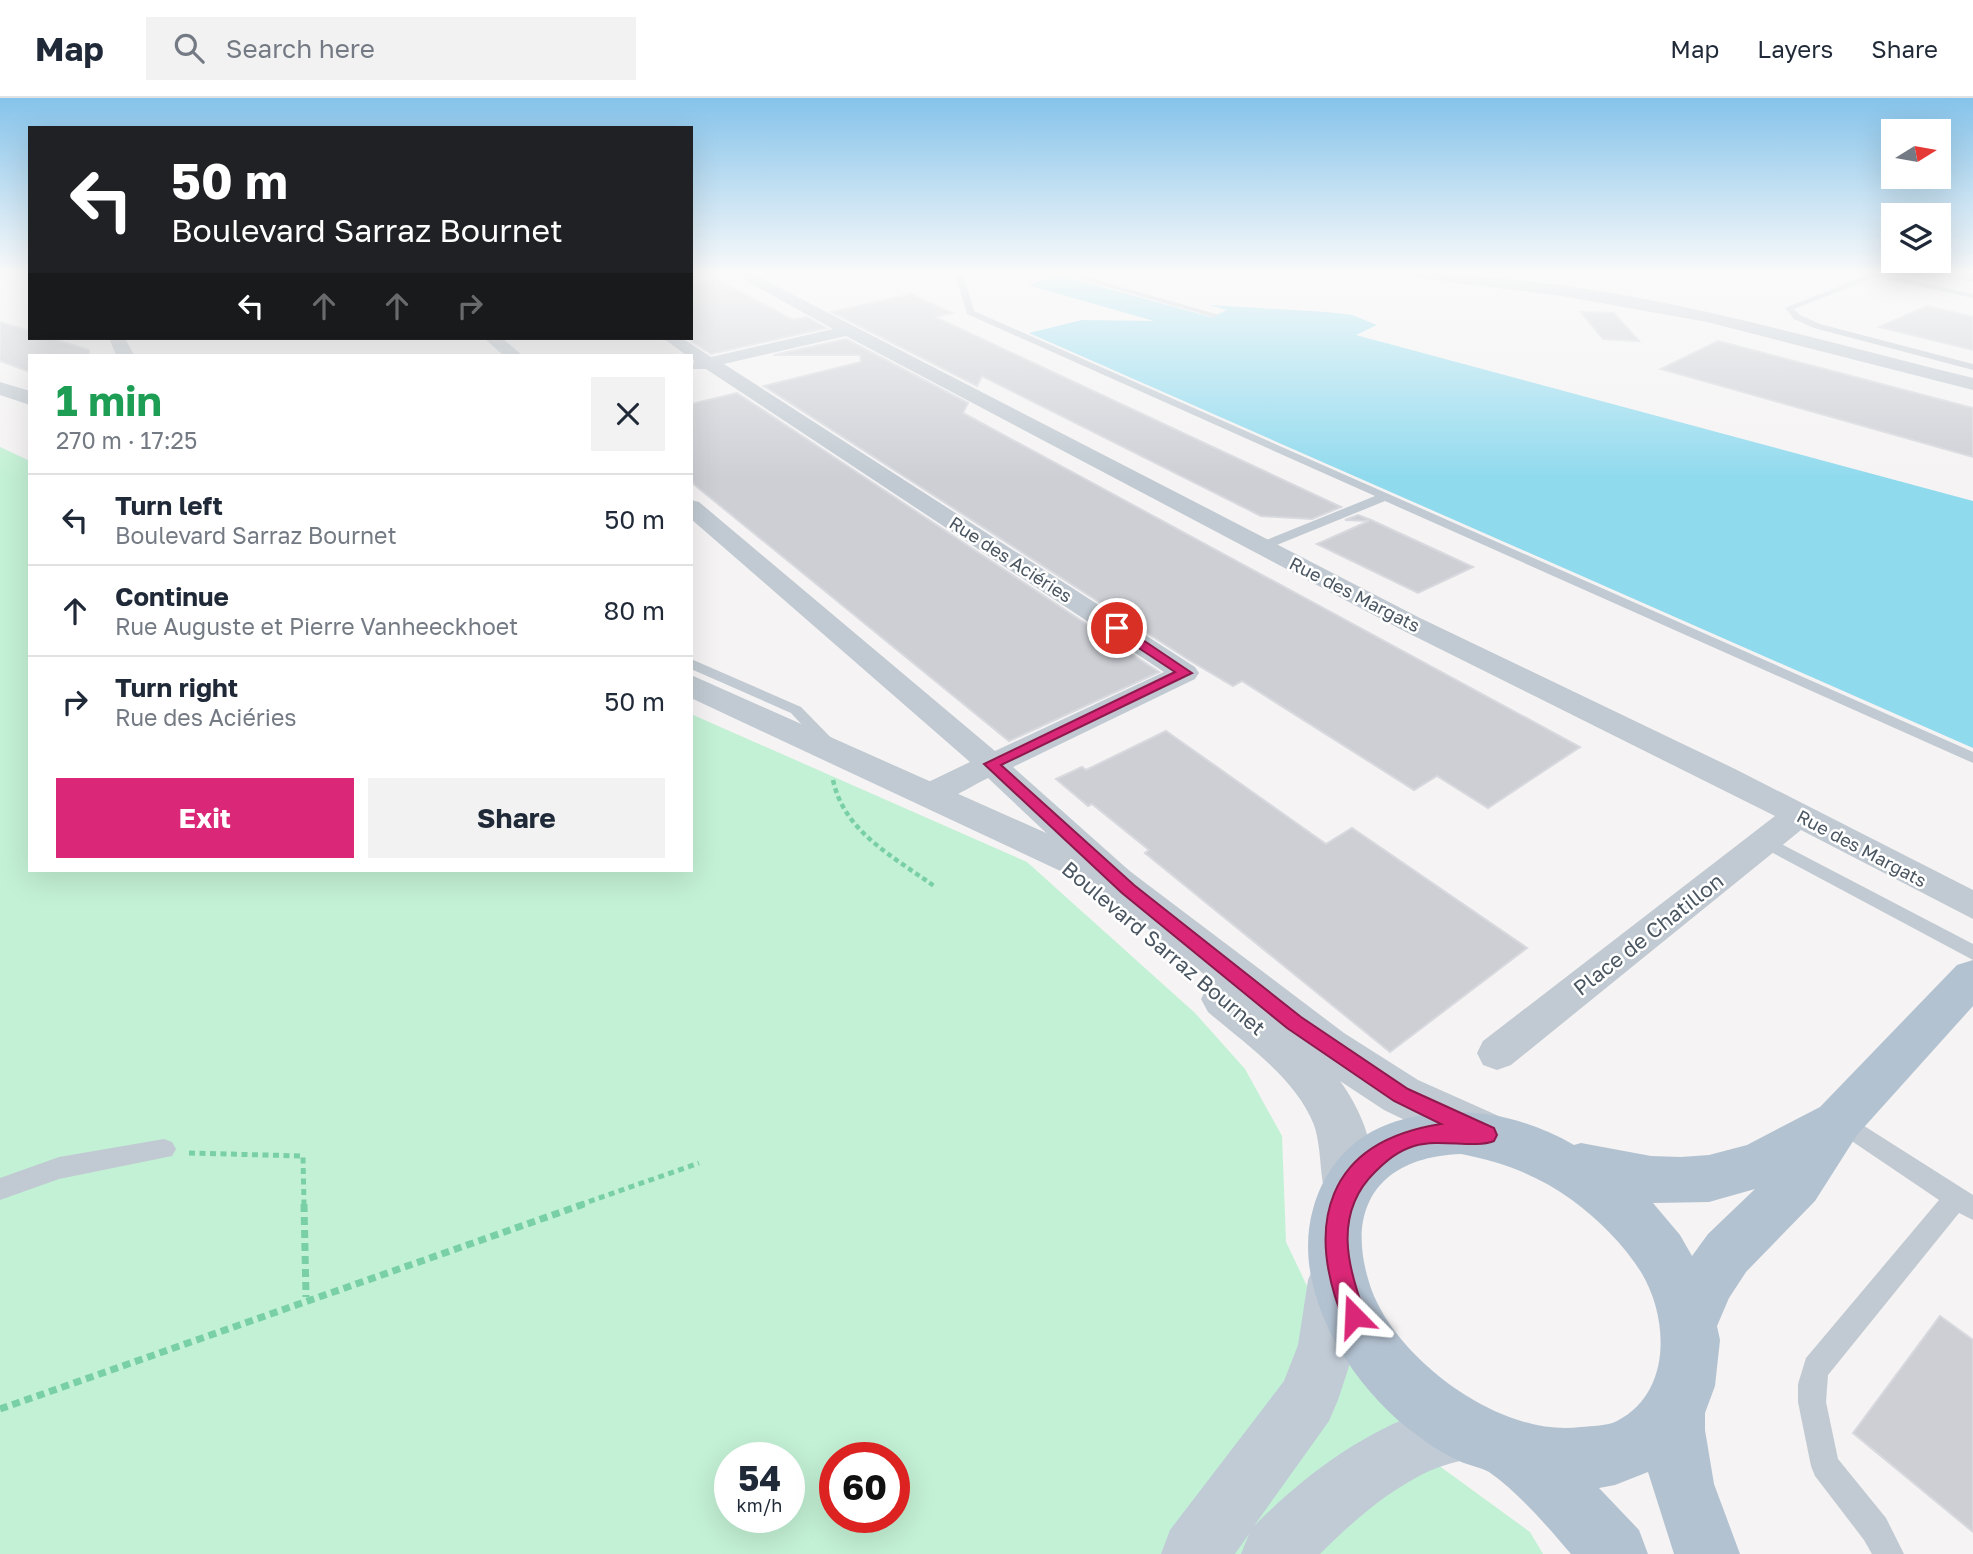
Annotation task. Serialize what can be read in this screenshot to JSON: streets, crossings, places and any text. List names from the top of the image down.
{
  "streets": {
    "street": [
      "Rue des Aciéries",
      "Rue des Margats",
      "Place de Chatillon",
      "Boulevard Sarraz Bournet"
    ]
  },
  "crossings": [
    ["Rue des Aciéries", "Boulevard Sarraz Bournet"],
    ["Rue des Margats", "Place de Chatillon"]
  ],
  "north": "right",
  "page": {
    "header": "Map",
    "search": "Search here",
    "nav": ["Map", "Layers", "Share"],
    "turn": ["50 m", "Boulevard Sarraz Bournet"],
    "heading": ["1 min", "270 m · 17:25"],
    "list": [
      {
        "name": "Turn left",
        "note": "Boulevard Sarraz Bournet",
        "value": "50 m"
      },
      {
        "name": "Continue",
        "note": "Rue Auguste et Pierre Vanheeckhoet",
        "value": "80 m"
      },
      {
        "name": "Turn right",
        "note": "Rue des Aciéries",
        "value": "50 m"
      }
    ],
    "buttons": ["Exit", "Share"],
    "speed": "54 km/h",
    "limit": "60"
  }
}
